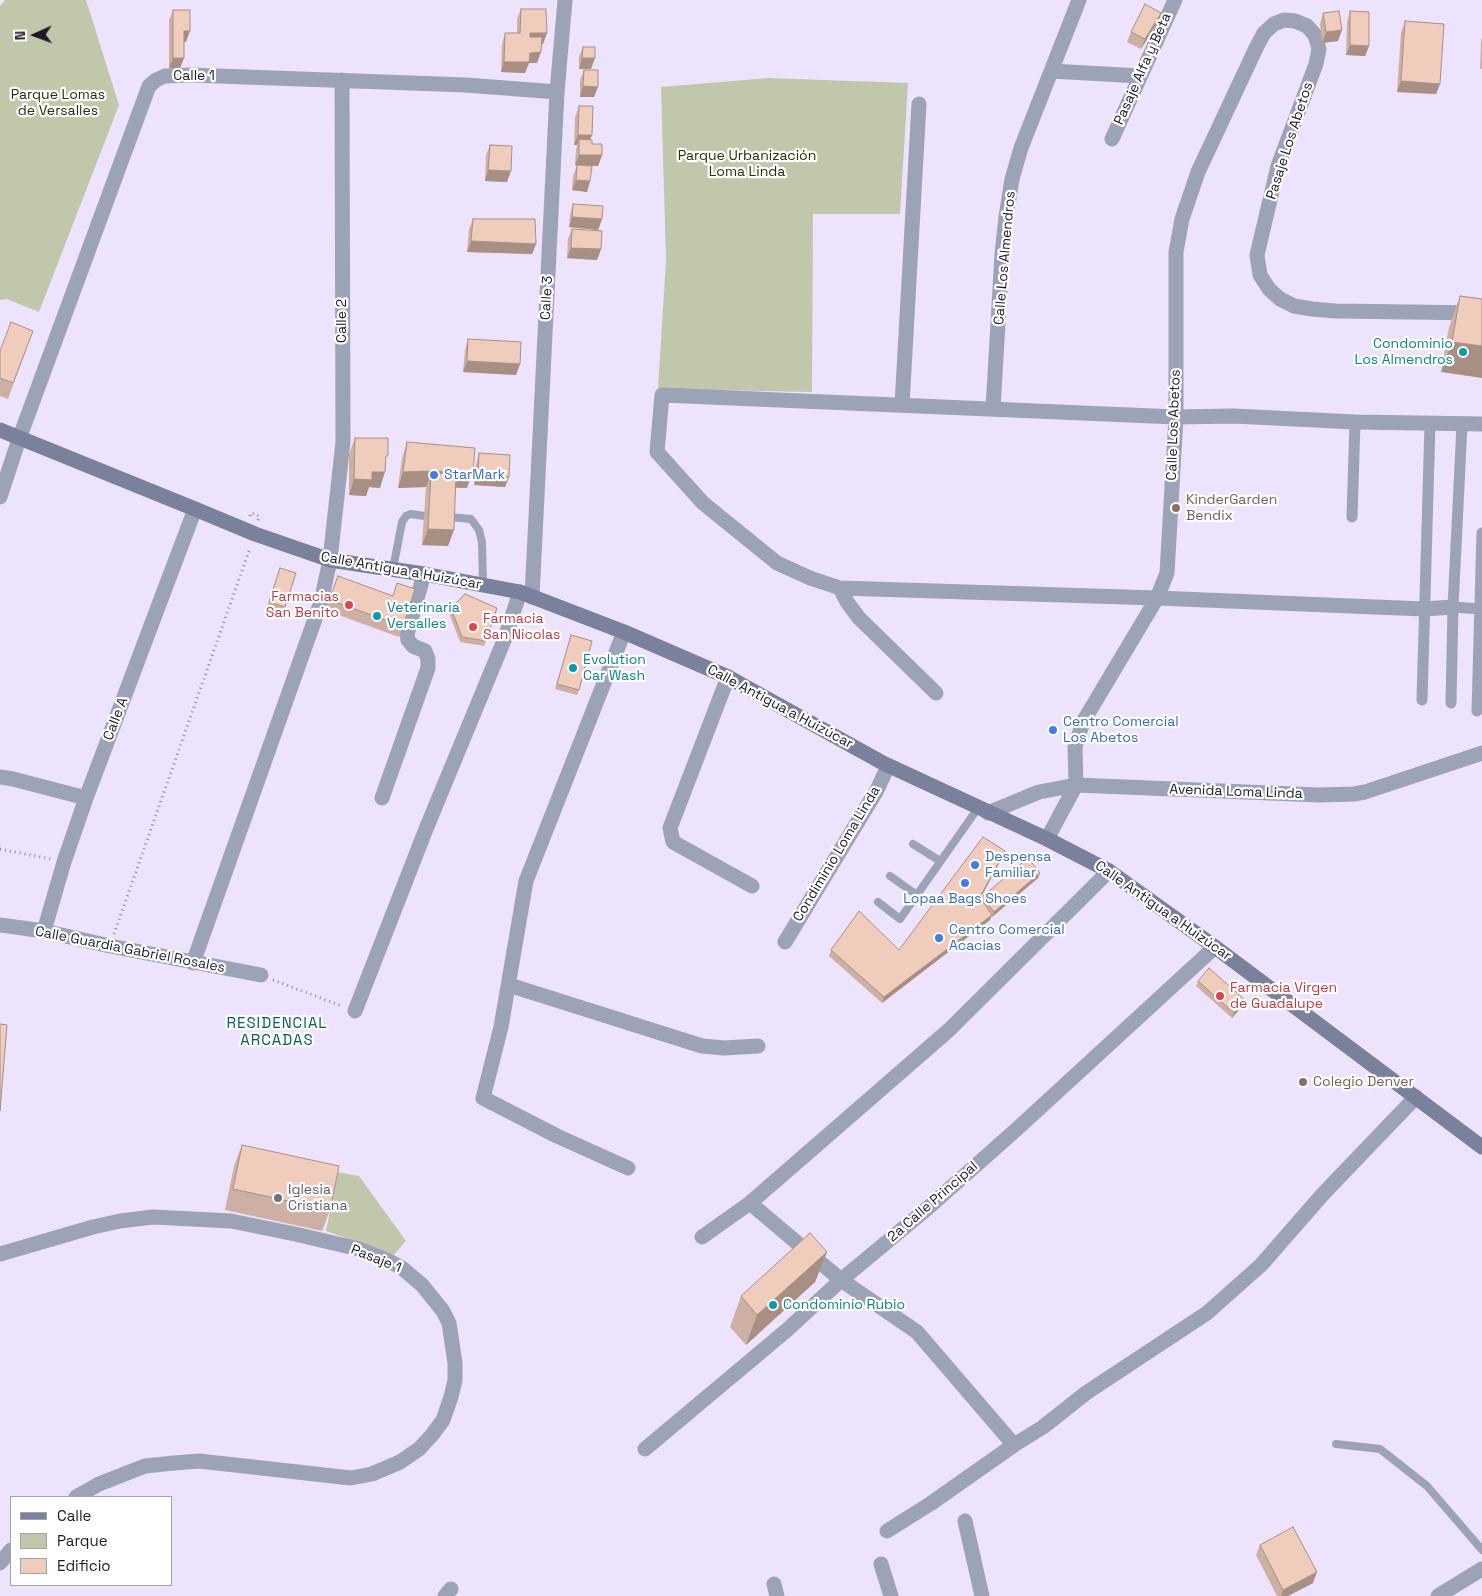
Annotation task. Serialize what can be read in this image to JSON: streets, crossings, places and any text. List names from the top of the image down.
{
  "streets": {
    "main road": ["Calle Antigua a Huizúcar"],
    "street": [
      "Pasaje Alfa y Beta",
      "Calle 1",
      "Pasaje Los Abetos",
      "Calle Los Almendros",
      "Calle 3",
      "Calle 2",
      "Calle Los Abetos",
      "Calle A",
      "Avenida Loma Linda",
      "Condiminio Loma Linda",
      "Calle Guardia Gabriel Rosales",
      "2a Calle Principal",
      "Pasaje 1"
    ]
  },
  "crossings": [
    ["Calle 1", "Calle 3"],
    ["Calle 1", "Calle 2"],
    ["Calle 1", "Calle Antigua a Huizúcar"],
    ["Pasaje Los Abetos", "Calle Los Abetos"],
    ["Calle 3", "Calle Antigua a Huizúcar"],
    ["Calle 2", "Calle Antigua a Huizúcar"],
    ["Calle 2", "Calle Guardia Gabriel Rosales"],
    ["Calle Los Abetos", "Avenida Loma Linda"],
    ["Calle Antigua a Huizúcar", "Calle A"],
    ["Calle Antigua a Huizúcar", "Avenida Loma Linda"],
    ["Calle Antigua a Huizúcar", "Condiminio Loma Linda"],
    ["Calle Antigua a Huizúcar", "2a Calle Principal"],
    ["Calle A", "Calle Guardia Gabriel Rosales"]
  ],
  "districts": ["RESIDENCIAL ARCADAS"],
  "parks": ["Parque Lomas de Versalles", "Parque Urbanización Loma Linda"],
  "places": [
    "Condominio Los Almendros",
    "StarMark",
    "KinderGarden Bendix",
    "Farmacias San Benito",
    "Veterinaria Versalles",
    "Farmacia San Nicolas",
    "Evolution Car Wash",
    "Centro Comercial Los Abetos",
    "Despensa Familiar",
    "Lopaa Bags Shoes",
    "Centro Comercial Acacias",
    "Farmacia Virgen de Guadalupe",
    "Colegio Denver",
    "Iglesia Cristiana",
    "Condominio Rubio"
  ],
  "legend": ["Calle", "Parque", "Edificio"],
  "north": "left"
}
